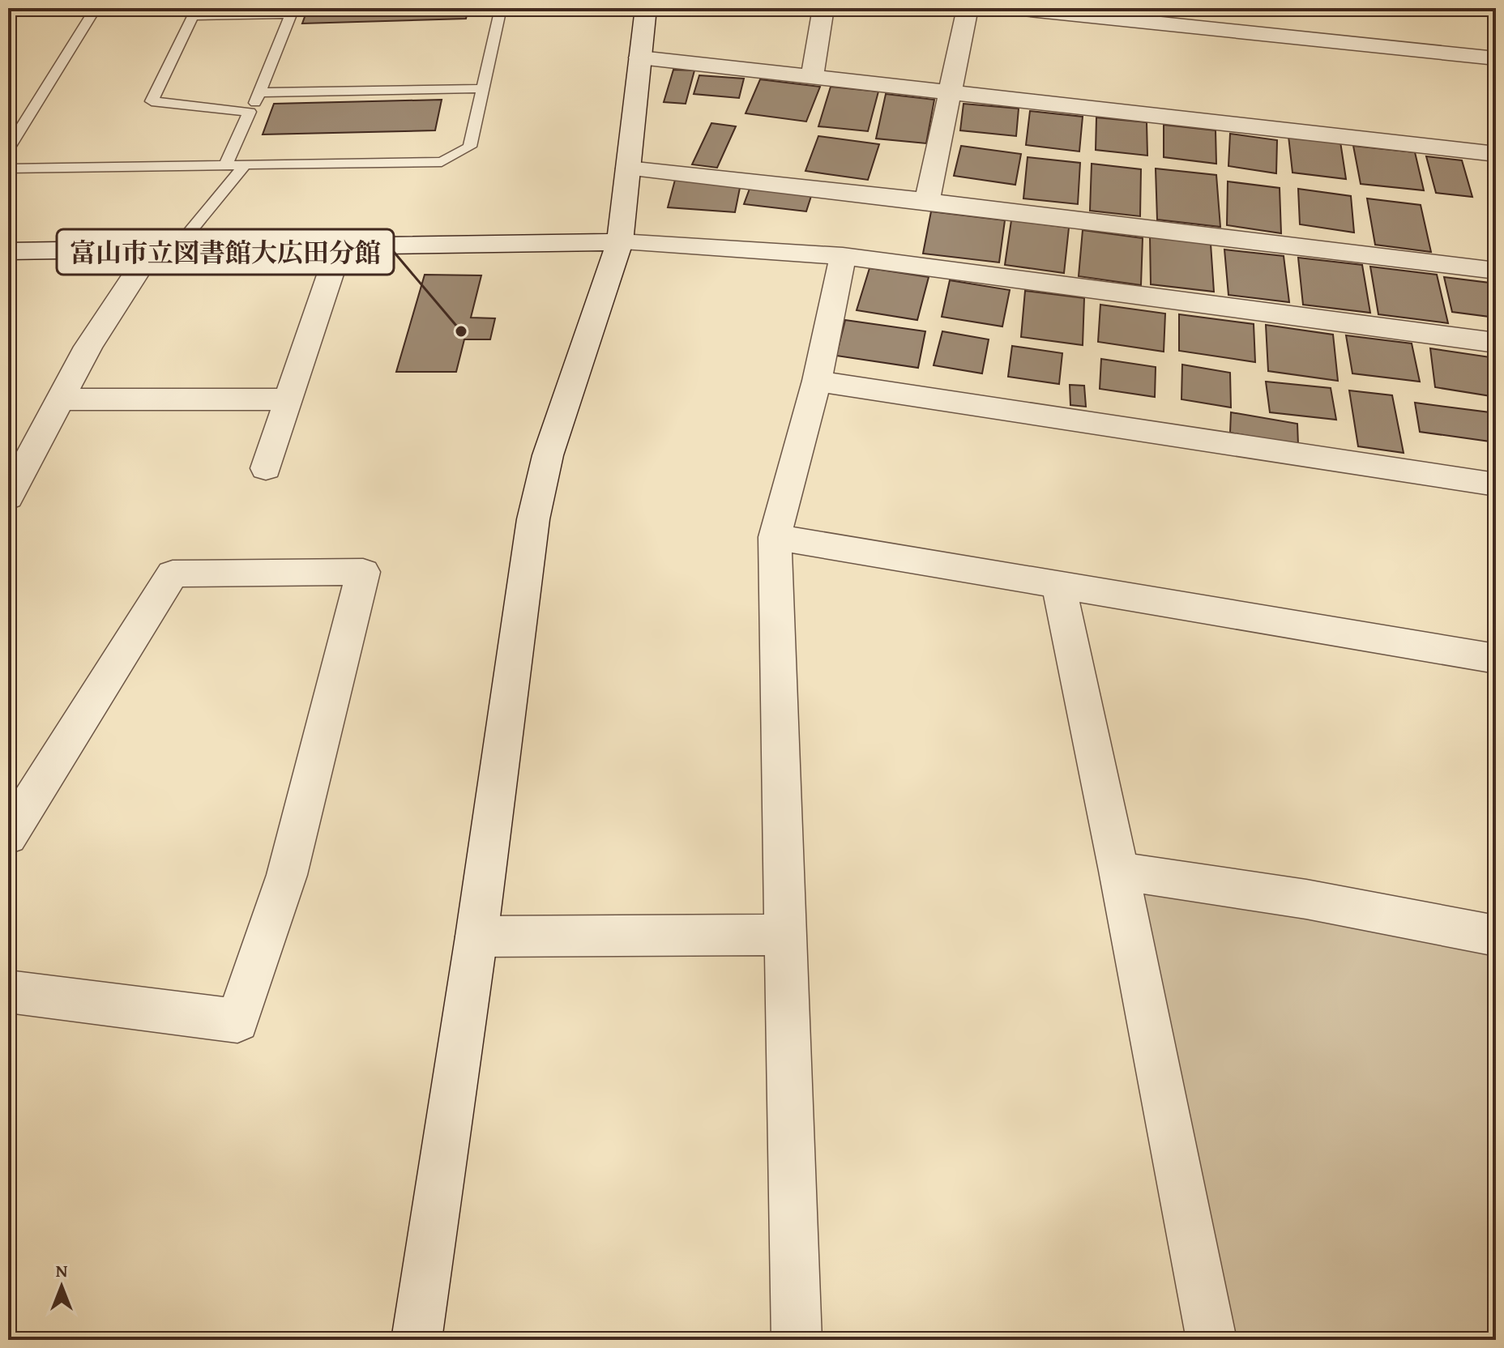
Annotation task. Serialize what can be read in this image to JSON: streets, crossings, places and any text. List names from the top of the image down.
{
  "places": ["富山市立図書館大広田分館"],
  "north": "top"
}
